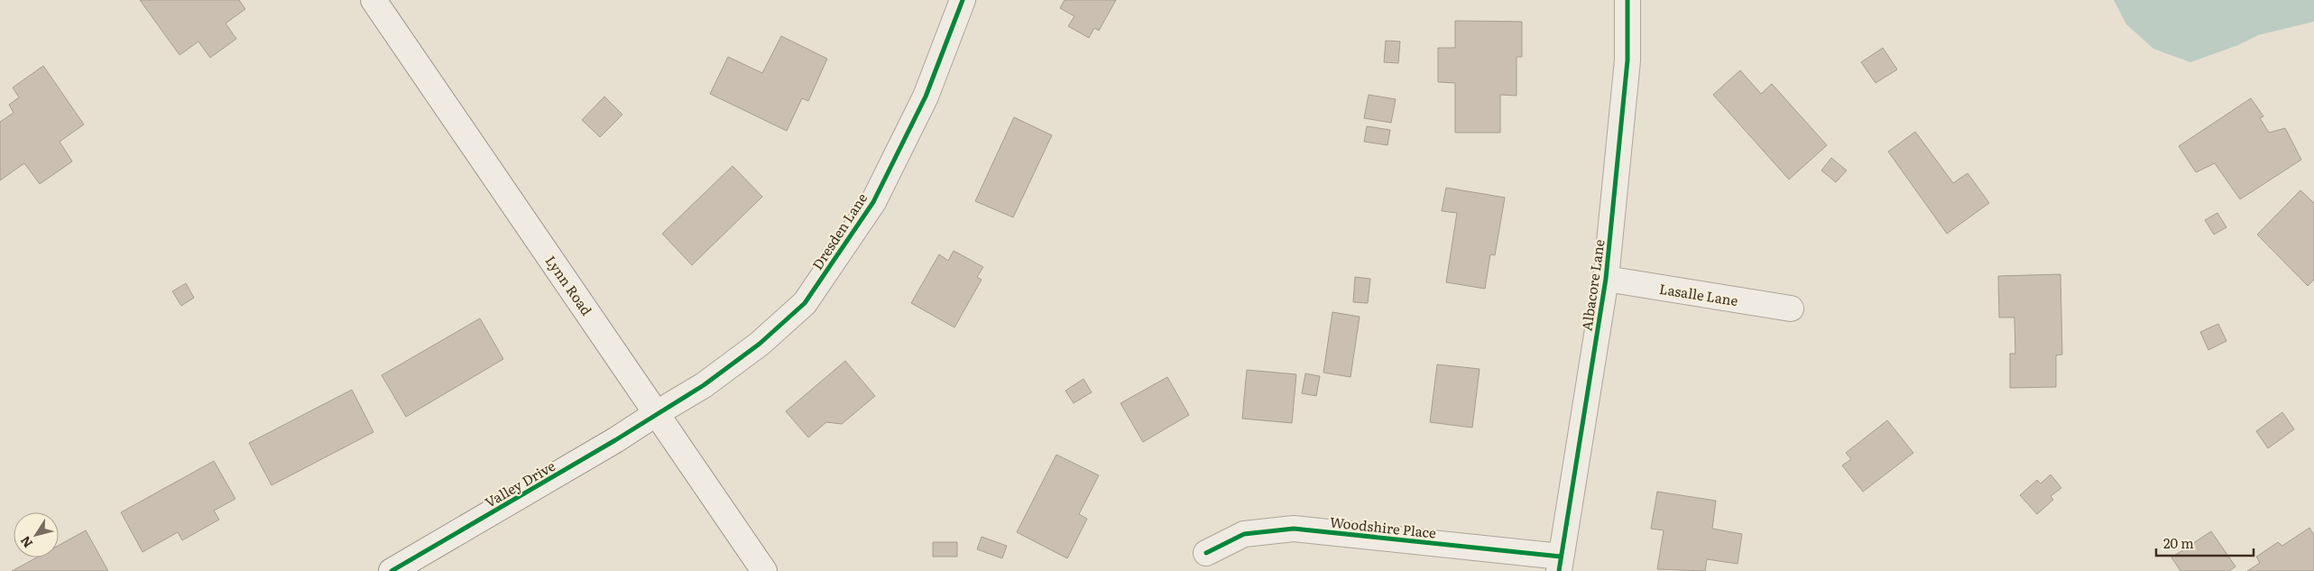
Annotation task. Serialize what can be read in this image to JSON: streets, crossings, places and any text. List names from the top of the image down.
{
  "streets": {
    "street": [
      "Dresden Lane",
      "Lynn Road",
      "Albacore Lane",
      "Lasalle Lane",
      "Valley Drive",
      "Woodshire Place"
    ]
  },
  "crossings": [
    ["Dresden Lane", "Lynn Road"],
    ["Dresden Lane", "Valley Drive"],
    ["Lynn Road", "Valley Drive"],
    ["Albacore Lane", "Lasalle Lane"],
    ["Albacore Lane", "Woodshire Place"]
  ],
  "scale_bar": "20 m",
  "north": "bottom left"
}
